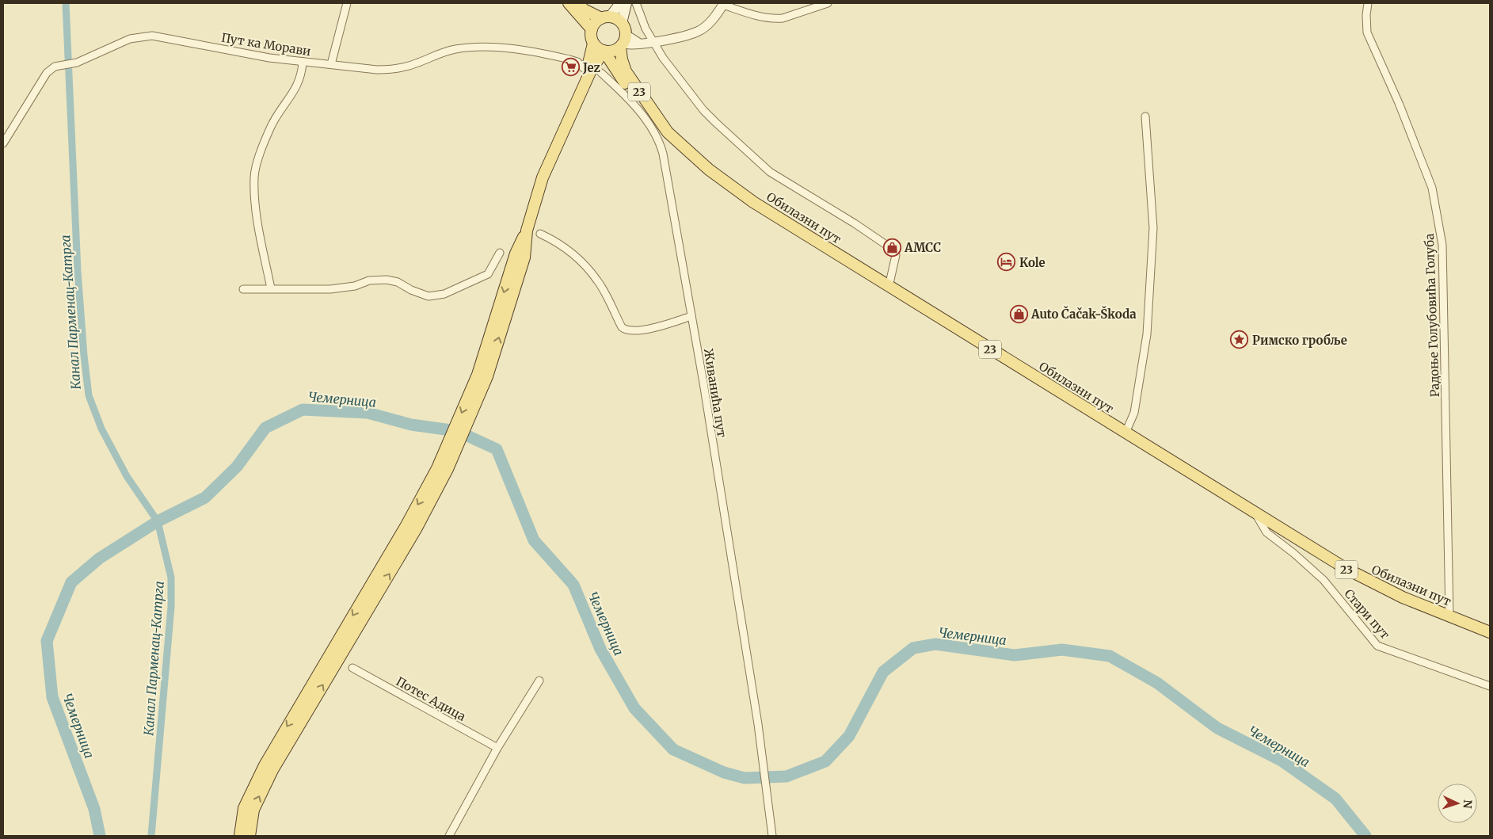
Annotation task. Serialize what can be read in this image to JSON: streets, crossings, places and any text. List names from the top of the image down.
{
  "streets": {
    "main road": ["23", "Обилазни пут"],
    "street": [
      "Пут ка Морави",
      "Радоње Голубовића Голуба",
      "Живанића пут",
      "Стари пут",
      "Потес Адица"
    ]
  },
  "crossings": [
    ["Пут ка Морави", "Живанића пут"],
    ["23", "Обилазни пут"],
    ["23", "Живанића пут"],
    ["Обилазни пут", "Радоње Голубовића Голуба"],
    ["Обилазни пут", "Живанића пут"],
    ["Обилазни пут", "Стари пут"]
  ],
  "water": ["Канал Парменац-Катрга", "Чемерница"],
  "places": {
    "supermarket": ["Jez"],
    "shop": ["АМСС", "Auto Čačak-Škoda"],
    "hotel": ["Kole"],
    "place": ["Римско гробље"]
  },
  "north": "right"
}
